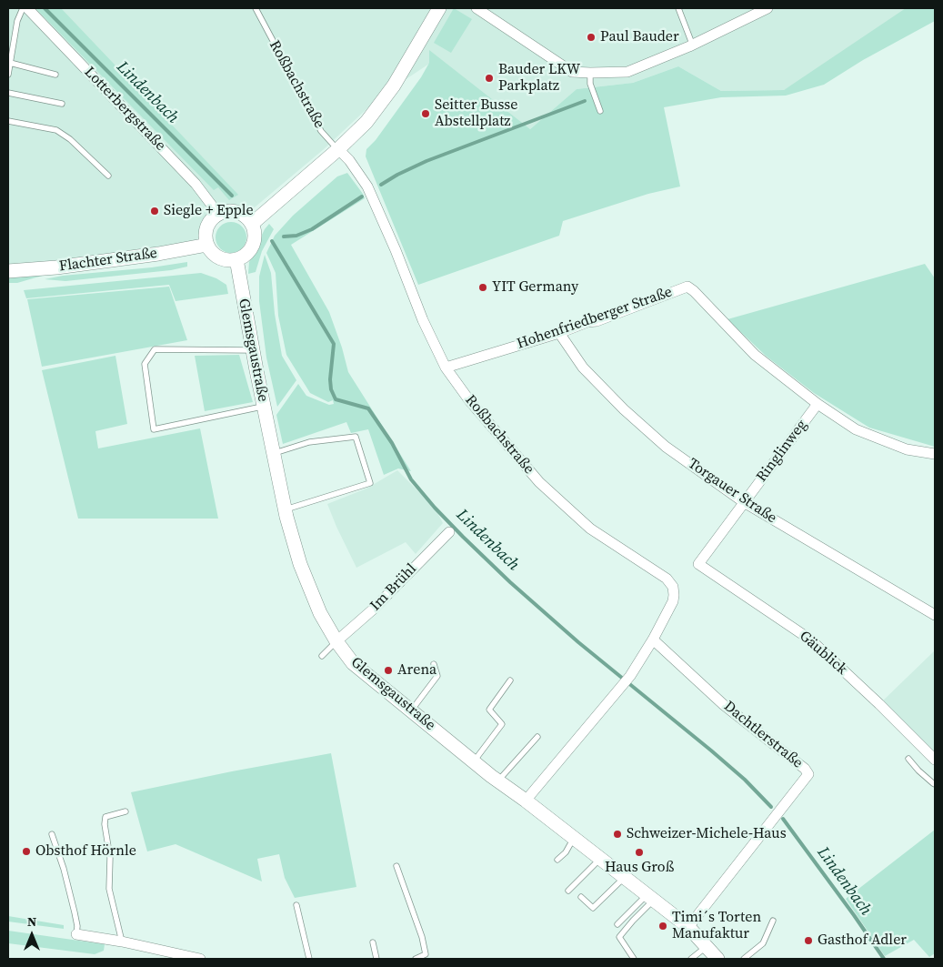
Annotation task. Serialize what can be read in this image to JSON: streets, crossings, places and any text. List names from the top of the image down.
{
  "streets": {
    "main road": ["Flachter Straße", "Glemsgaustraße"],
    "street": [
      "Roßbachstraße",
      "Lotterbergstraße",
      "Hohenfriedberger Straße",
      "Ringlinweg",
      "Torgauer Straße",
      "Im Brühl",
      "Gäublick",
      "Dachtlerstraße"
    ]
  },
  "crossings": [
    ["Roßbachstraße", "Hohenfriedberger Straße"],
    ["Roßbachstraße", "Glemsgaustraße"],
    ["Roßbachstraße", "Dachtlerstraße"],
    ["Lotterbergstraße", "Flachter Straße"],
    ["Lotterbergstraße", "Glemsgaustraße"],
    ["Flachter Straße", "Glemsgaustraße"],
    ["Hohenfriedberger Straße", "Ringlinweg"],
    ["Hohenfriedberger Straße", "Torgauer Straße"],
    ["Glemsgaustraße", "Im Brühl"],
    ["Glemsgaustraße", "Dachtlerstraße"],
    ["Ringlinweg", "Torgauer Straße"],
    ["Ringlinweg", "Gäublick"]
  ],
  "water": ["Lindenbach"],
  "places": [
    "Paul Bauder",
    "Bauder LKW Parkplatz",
    "Seitter Busse Abstellplatz",
    "Siegle + Epple",
    "YIT Germany",
    "Arena",
    "Schweizer-Michele-Haus",
    "Obsthof Hörnle",
    "Haus Groß",
    "Timi´s Torten Manufaktur",
    "Gasthof Adler"
  ],
  "north": "top"
}
